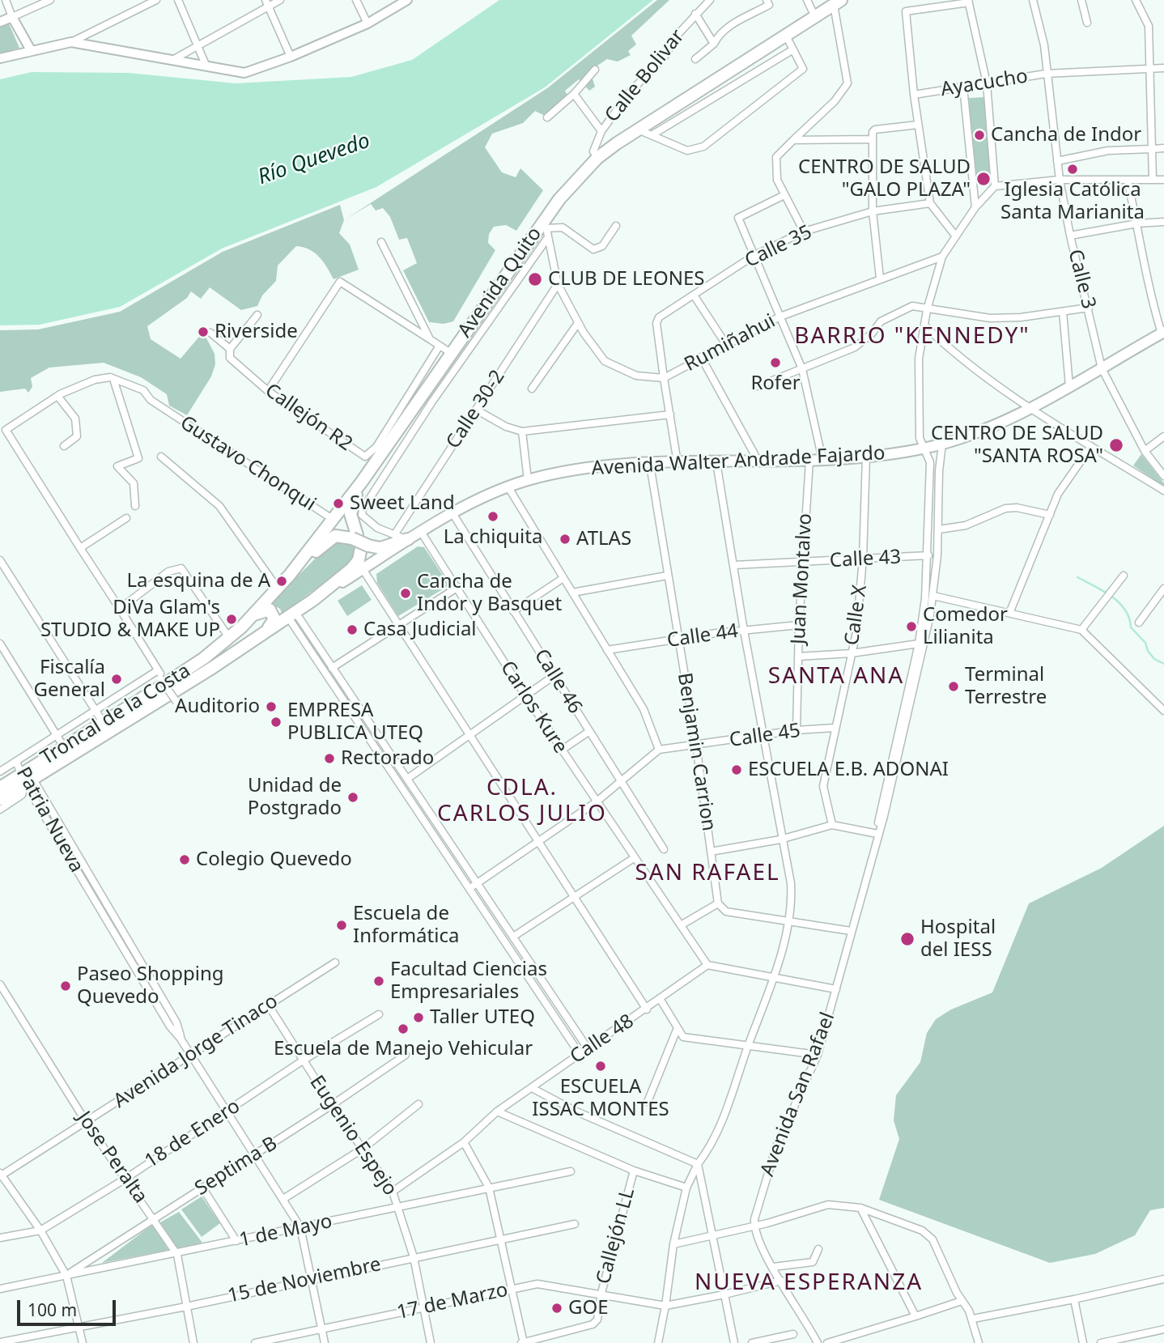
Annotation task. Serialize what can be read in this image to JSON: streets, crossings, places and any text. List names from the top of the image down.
{
  "streets": {
    "highway": ["Avenida Quito", "Avenida Walter Andrade Fajardo", "Troncal de la Costa"],
    "street": [
      "Calle Bolivar",
      "Ayacucho",
      "Calle 35",
      "Calle 3",
      "Rumiñahui",
      "Calle 30-2",
      "Callejón R2",
      "Gustavo Chonqui",
      "Calle 43",
      "Juan Montalvo",
      "Calle X",
      "Calle 44",
      "Calle 46",
      "Carlos Kure",
      "Calle 45",
      "Benjamin Carrion",
      "Patria Nueva",
      "Calle 48",
      "Avenida Jorge Tinaco",
      "Avenida San Rafael",
      "18 de Enero",
      "Eugenio Espejo",
      "Jose Peralta",
      "Septima B",
      "1 de Mayo",
      "Callejón LL",
      "15 de Noviembre",
      "17 de Marzo"
    ]
  },
  "crossings": [
    ["Calle Bolivar", "Avenida Quito"],
    ["Ayacucho", "Calle 35"],
    ["Ayacucho", "Calle 3"],
    ["Calle 35", "Rumiñahui"],
    ["Calle 3", "Avenida Walter Andrade Fajardo"],
    ["Avenida Quito", "Gustavo Chonqui"],
    ["Avenida Quito", "Troncal de la Costa"],
    ["Rumiñahui", "Avenida Walter Andrade Fajardo"],
    ["Rumiñahui", "Avenida San Rafael"],
    ["Avenida Walter Andrade Fajardo", "Juan Montalvo"],
    ["Avenida Walter Andrade Fajardo", "Calle X"],
    ["Avenida Walter Andrade Fajardo", "Calle 46"],
    ["Avenida Walter Andrade Fajardo", "Carlos Kure"],
    ["Avenida Walter Andrade Fajardo", "Troncal de la Costa"],
    ["Avenida Walter Andrade Fajardo", "Benjamin Carrion"],
    ["Avenida Walter Andrade Fajardo", "Avenida San Rafael"],
    ["Calle 43", "Juan Montalvo"],
    ["Calle 43", "Calle X"],
    ["Calle 43", "Avenida San Rafael"],
    ["Juan Montalvo", "Calle 44"],
    ["Juan Montalvo", "Calle 45"],
    ["Calle X", "Calle 45"],
    ["Calle 44", "Benjamin Carrion"],
    ["Carlos Kure", "Calle 48"],
    ["Troncal de la Costa", "Patria Nueva"],
    ["Calle 45", "Benjamin Carrion"],
    ["Patria Nueva", "Avenida Jorge Tinaco"],
    ["Patria Nueva", "18 de Enero"],
    ["Patria Nueva", "Septima B"],
    ["Patria Nueva", "1 de Mayo"],
    ["Patria Nueva", "15 de Noviembre"],
    ["Patria Nueva", "17 de Marzo"],
    ["Calle 48", "Eugenio Espejo"],
    ["Avenida Jorge Tinaco", "Eugenio Espejo"],
    ["Avenida Jorge Tinaco", "Jose Peralta"],
    ["18 de Enero", "Eugenio Espejo"],
    ["18 de Enero", "Jose Peralta"],
    ["Eugenio Espejo", "Septima B"],
    ["Eugenio Espejo", "1 de Mayo"],
    ["Eugenio Espejo", "15 de Noviembre"],
    ["Eugenio Espejo", "17 de Marzo"],
    ["Jose Peralta", "Septima B"],
    ["Jose Peralta", "1 de Mayo"],
    ["Jose Peralta", "15 de Noviembre"],
    ["Septima B", "1 de Mayo"],
    ["Callejón LL", "17 de Marzo"]
  ],
  "districts": [
    "BARRIO \"KENNEDY\"",
    "SANTA ANA",
    "CDLA. CARLOS JULIO",
    "SAN RAFAEL",
    "NUEVA ESPERANZA"
  ],
  "water": ["Río Quevedo"],
  "places": [
    "Cancha de Indor",
    "Iglesia Católica Santa Marianita",
    "CENTRO DE SALUD \"GALO PLAZA\"",
    "CLUB DE LEONES",
    "Riverside",
    "Rofer",
    "CENTRO DE SALUD \"SANTA ROSA\"",
    "Sweet Land",
    "La chiquita",
    "ATLAS",
    "La esquina de A",
    "Cancha de Indor y Basquet",
    "DiVa Glam's STUDIO & MAKE UP",
    "Comedor Lilianita",
    "Casa Judicial",
    "Fiscalía General",
    "Terminal Terrestre",
    "Auditorio",
    "EMPRESA PUBLICA UTEQ",
    "Rectorado",
    "ESCUELA E.B. ADONAI",
    "Unidad de Postgrado",
    "Colegio Quevedo",
    "Escuela de Informática",
    "Hospital del IESS",
    "Facultad Ciencias Empresariales",
    "Paseo Shopping Quevedo",
    "Taller UTEQ",
    "Escuela de Manejo Vehicular",
    "ESCUELA ISSAC MONTES",
    "GOE"
  ],
  "scale_bar": "100 m"
}
